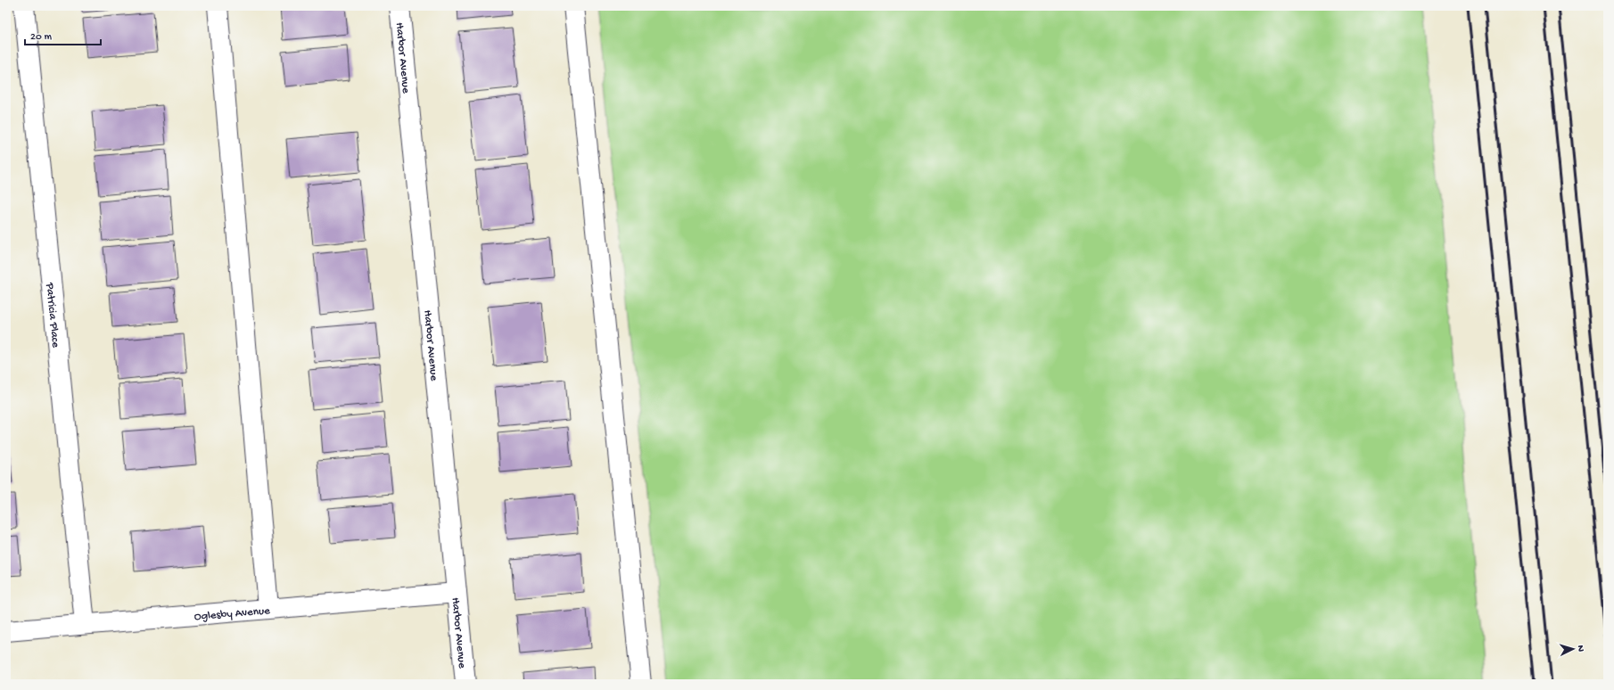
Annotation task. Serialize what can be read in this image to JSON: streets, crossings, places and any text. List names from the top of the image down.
{
  "streets": {
    "street": ["Harbor Avenue", "Patricia Place", "Oglesby Avenue"]
  },
  "crossings": [
    ["Harbor Avenue", "Oglesby Avenue"],
    ["Patricia Place", "Oglesby Avenue"]
  ],
  "scale_bar": "20 m",
  "north": "right"
}
